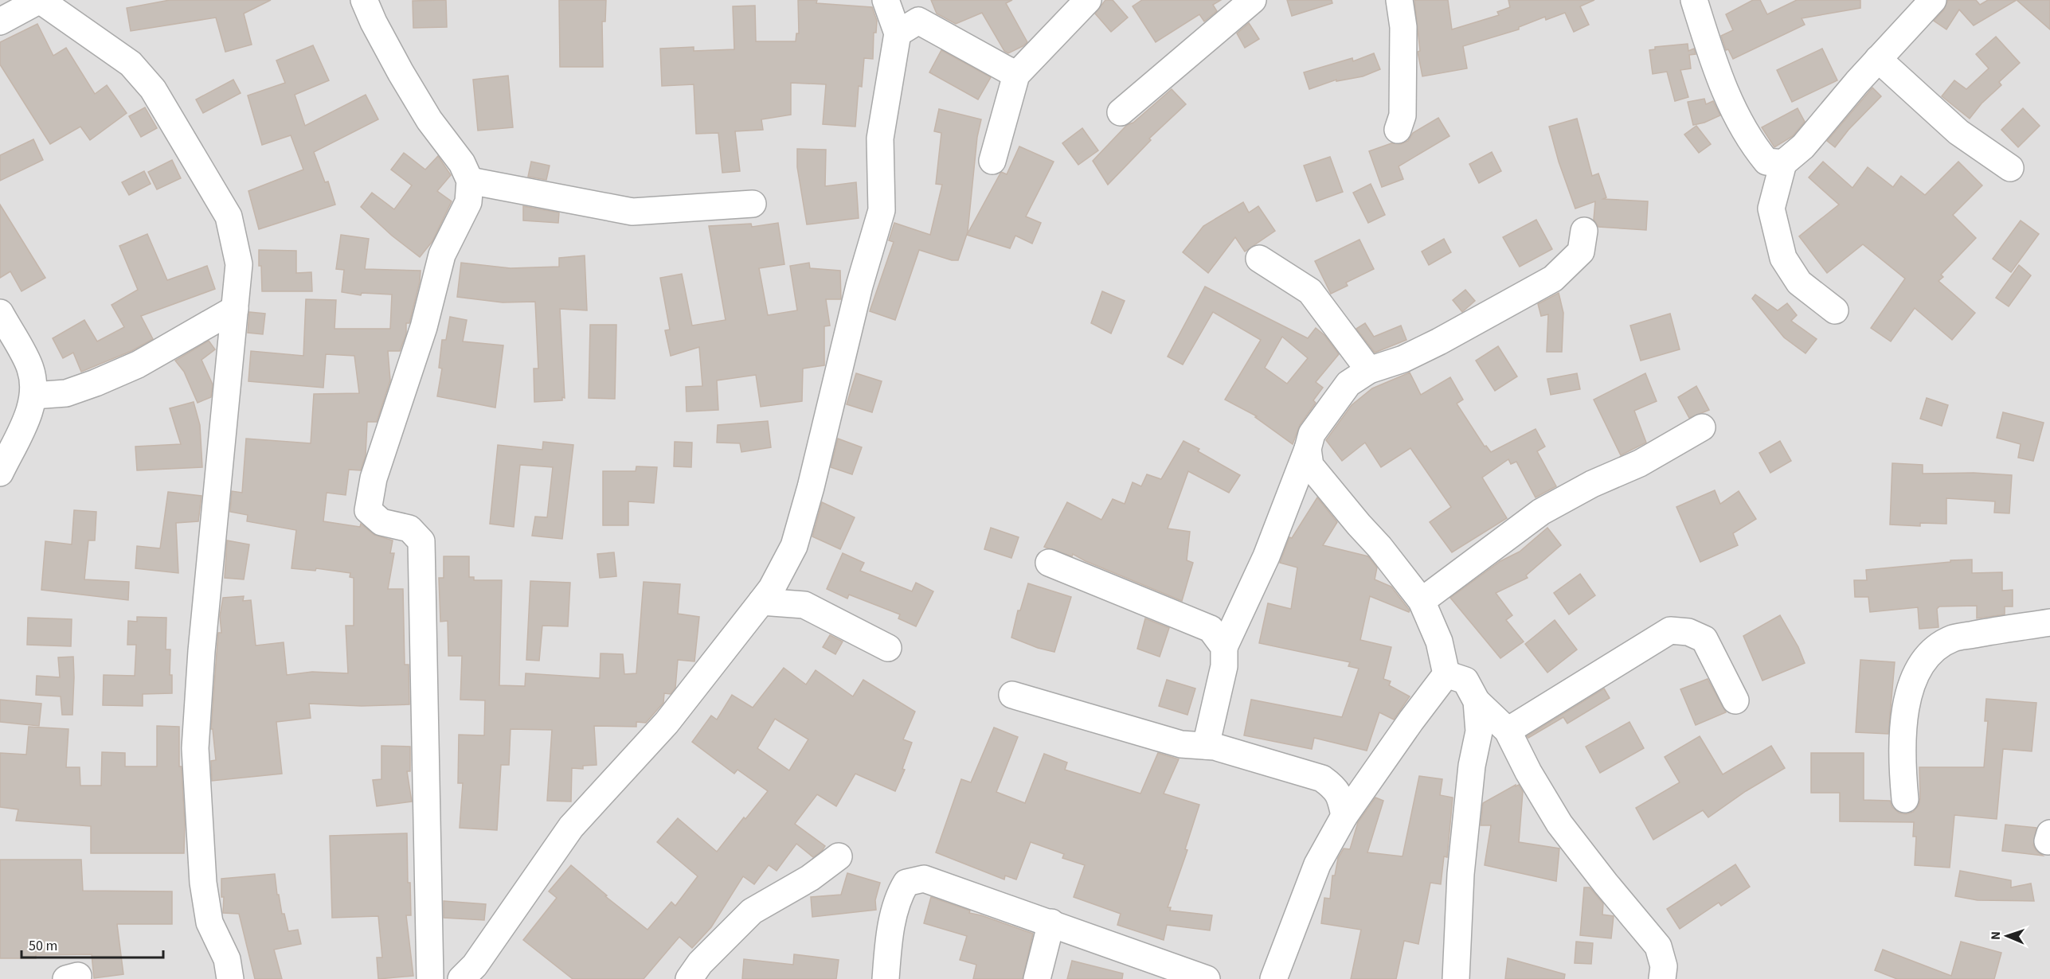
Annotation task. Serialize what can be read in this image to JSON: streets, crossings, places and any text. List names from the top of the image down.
{
  "scale_bar": "50 m",
  "north": "left"
}
